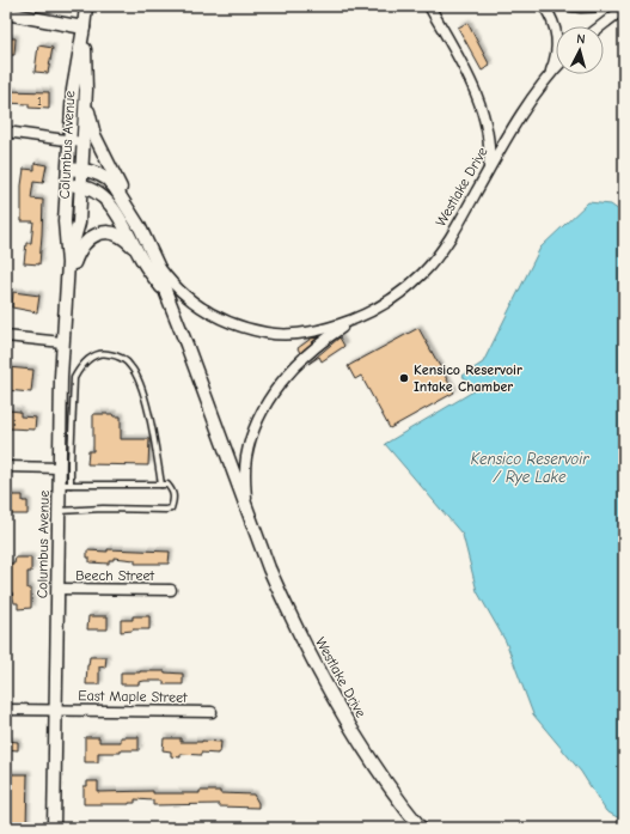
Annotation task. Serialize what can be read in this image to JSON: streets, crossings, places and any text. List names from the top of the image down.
{
  "streets": {
    "street": [
      "Columbus Avenue",
      "Westlake Drive",
      "Beech Street",
      "East Maple Street"
    ]
  },
  "crossings": [
    ["Columbus Avenue", "Beech Street"],
    ["Columbus Avenue", "East Maple Street"]
  ],
  "water": ["Kensico Reservoir / Rye Lake"],
  "places": ["Kensico Reservoir Intake Chamber"],
  "house_numbers": ["1"],
  "north": "top"
}
